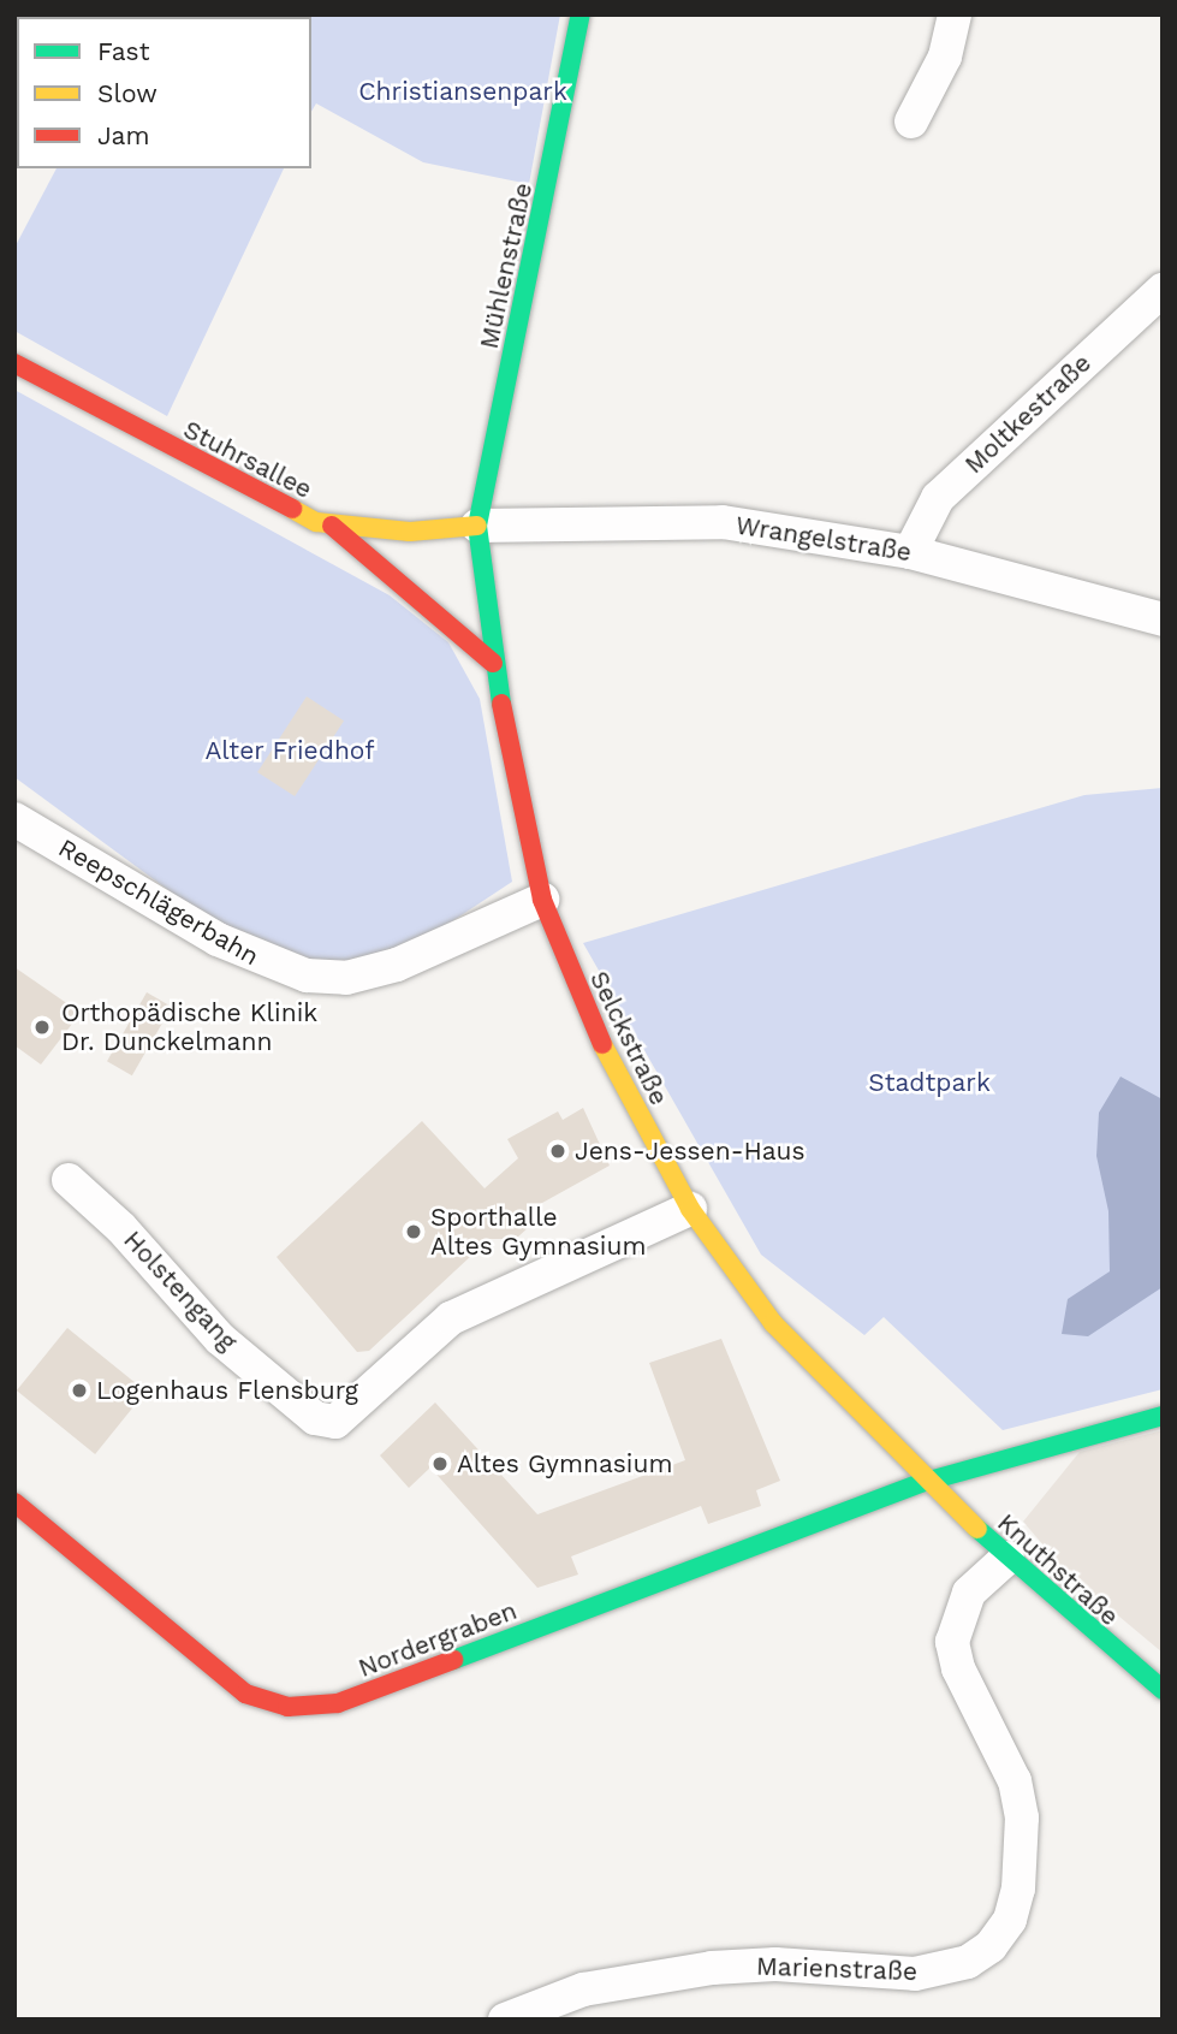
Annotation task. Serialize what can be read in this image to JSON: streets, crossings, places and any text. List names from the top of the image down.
{
  "streets": {
    "main road": [
      "Mühlenstraße",
      "Stuhrsallee",
      "Selckstraße",
      "Knuthstraße",
      "Nordergraben"
    ],
    "street": [
      "Moltkestraße",
      "Wrangelstraße",
      "Reepschlägerbahn",
      "Holstengang",
      "Marienstraße"
    ]
  },
  "crossings": [
    ["Mühlenstraße", "Stuhrsallee"],
    ["Mühlenstraße", "Wrangelstraße"],
    ["Mühlenstraße", "Selckstraße"],
    ["Moltkestraße", "Wrangelstraße"],
    ["Stuhrsallee", "Wrangelstraße"],
    ["Stuhrsallee", "Selckstraße"],
    ["Wrangelstraße", "Selckstraße"],
    ["Reepschlägerbahn", "Selckstraße"],
    ["Selckstraße", "Holstengang"],
    ["Selckstraße", "Knuthstraße"],
    ["Selckstraße", "Nordergraben"],
    ["Knuthstraße", "Nordergraben"],
    ["Knuthstraße", "Marienstraße"]
  ],
  "parks": ["Christiansenpark", "Alter Friedhof", "Stadtpark"],
  "places": [
    "Orthopädische Klinik Dr. Dunckelmann",
    "Jens-Jessen-Haus",
    "Sporthalle Altes Gymnasium",
    "Logenhaus Flensburg",
    "Altes Gymnasium"
  ],
  "legend": ["Fast", "Slow", "Jam"]
}
